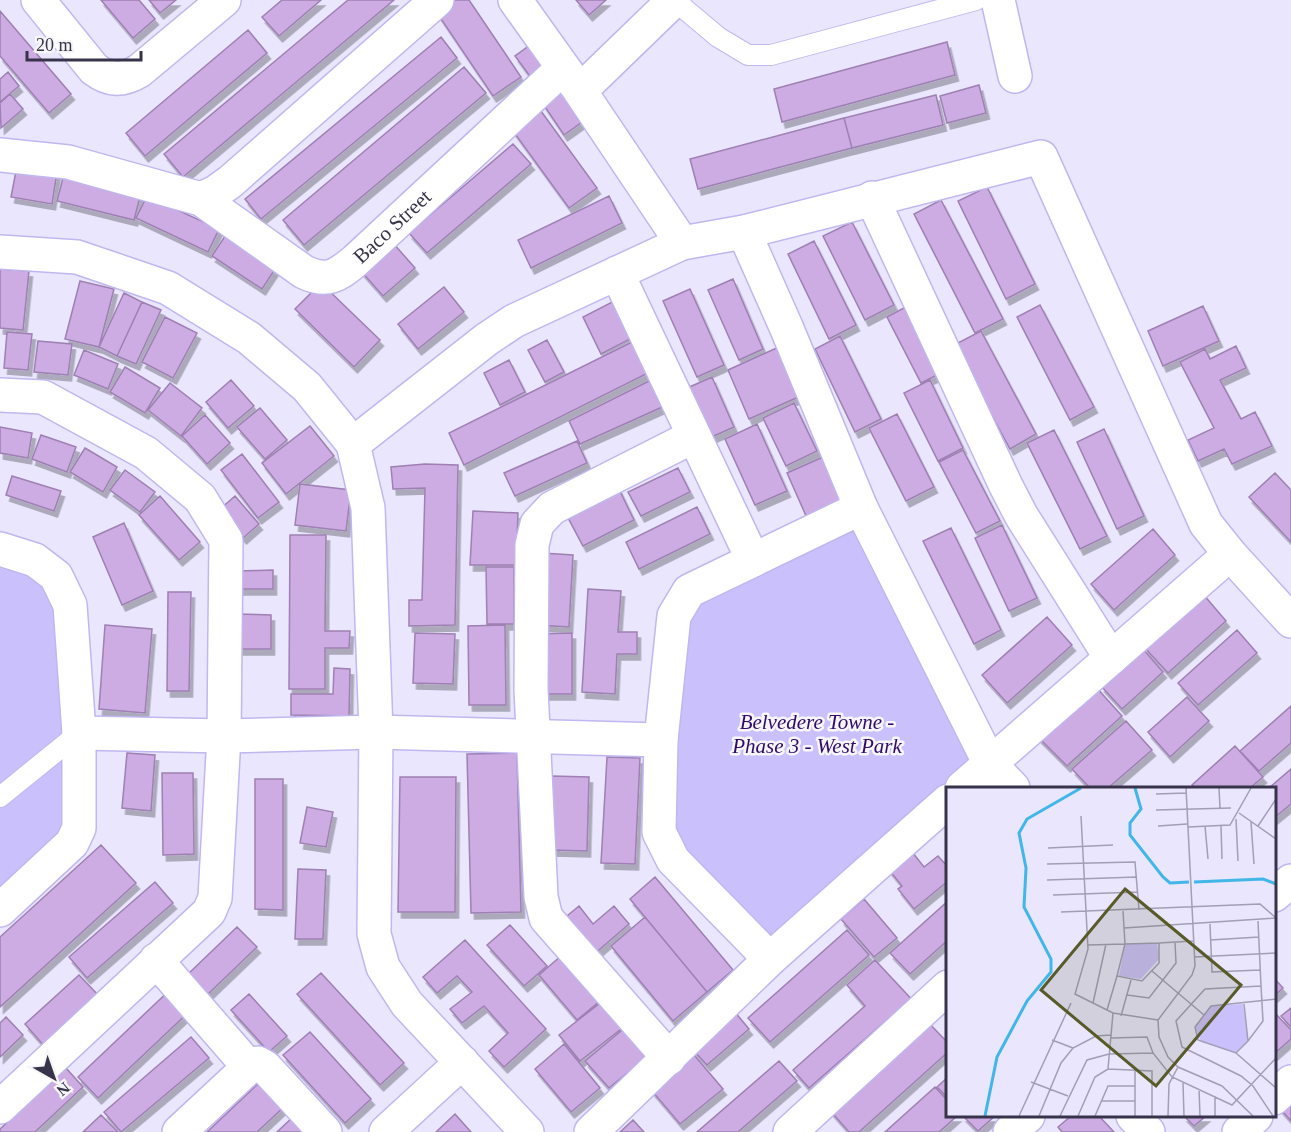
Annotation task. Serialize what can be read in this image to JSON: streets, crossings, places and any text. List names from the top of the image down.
{
  "streets": {
    "street": ["Baco Street"]
  },
  "parks": ["Belvedere Towne - Phase 3 - West Park"],
  "scale_bar": "20 m",
  "north": "bottom right"
}
